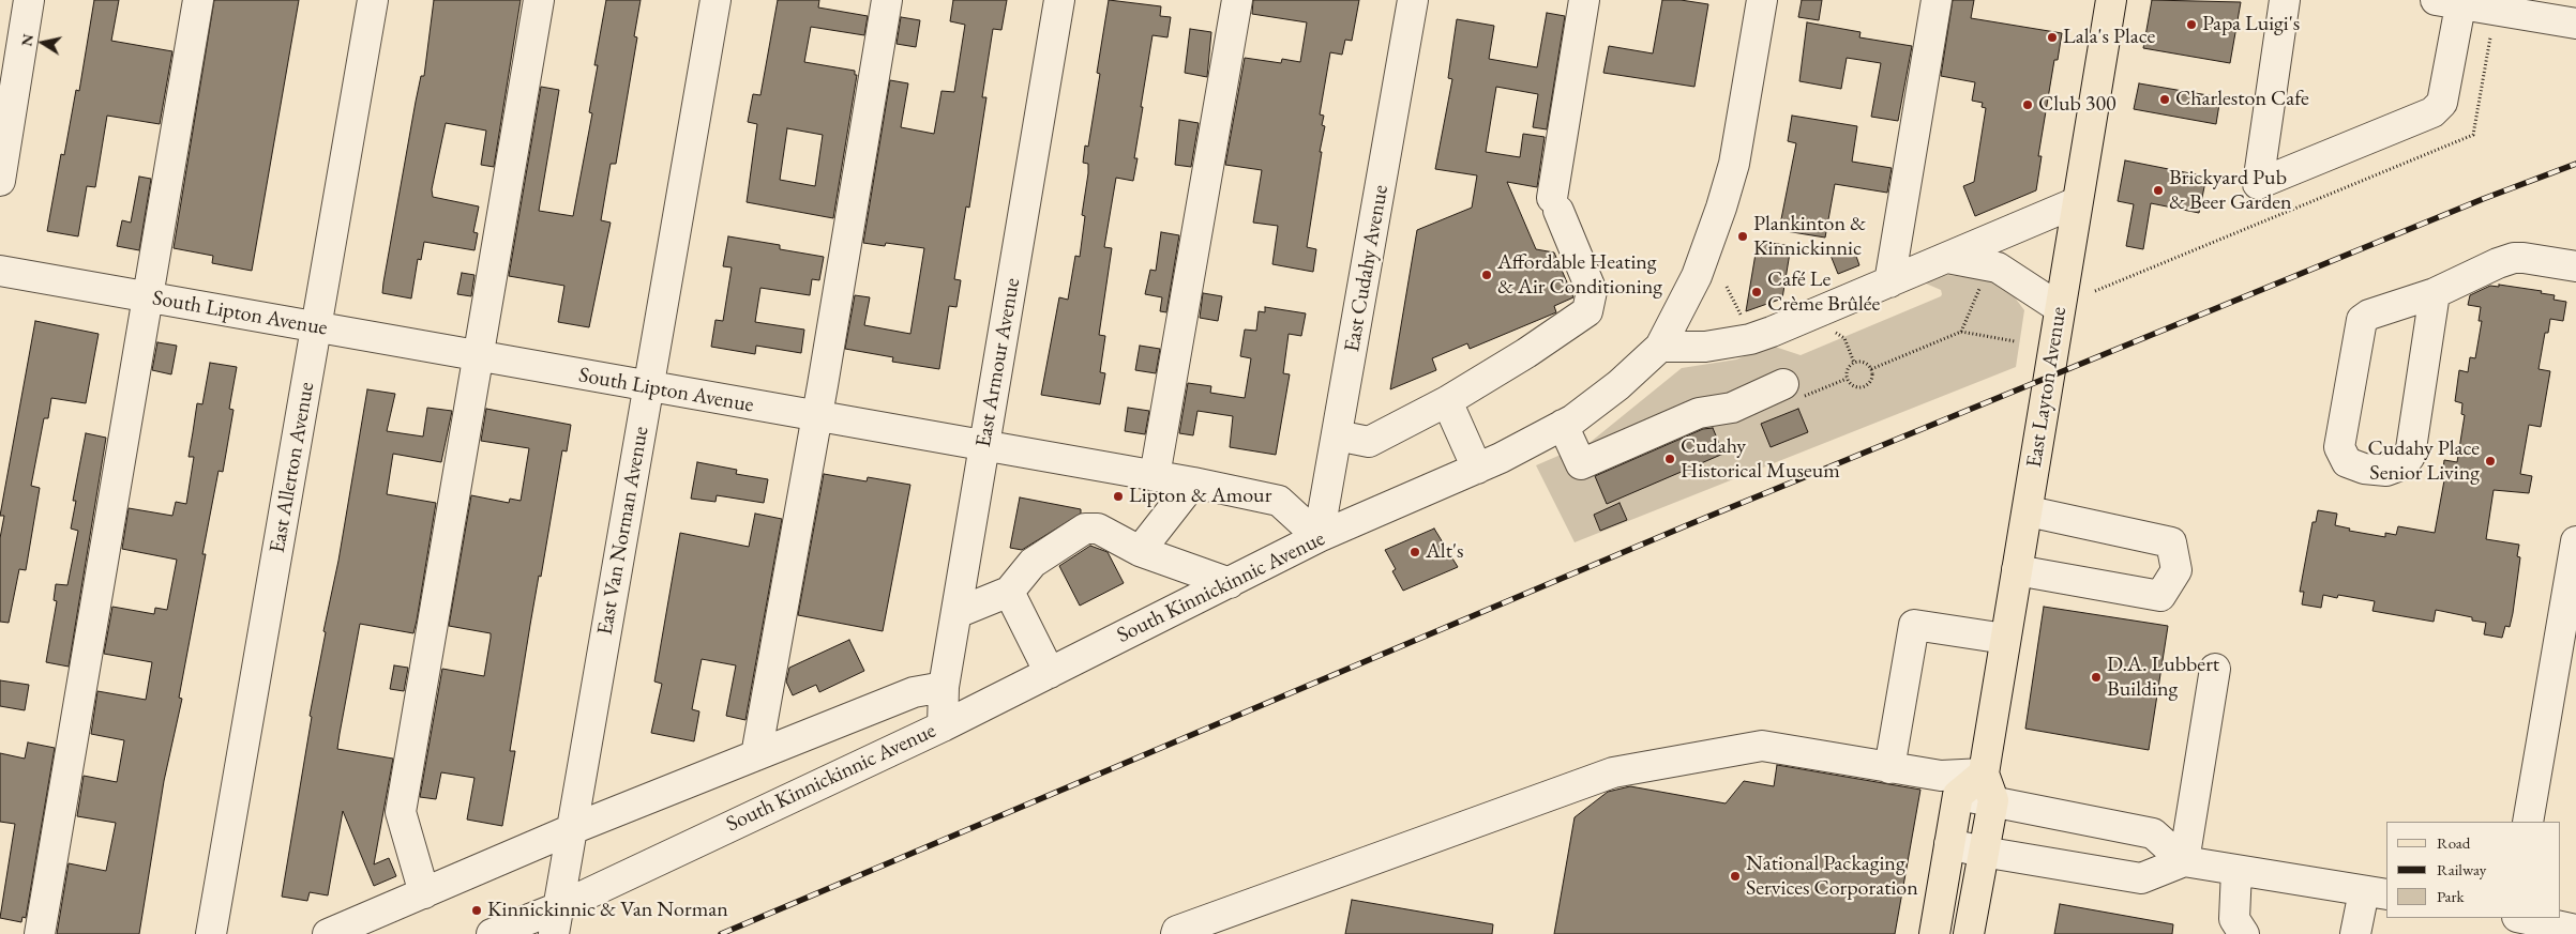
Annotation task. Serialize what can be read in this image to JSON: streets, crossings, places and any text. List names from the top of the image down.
{
  "streets": {
    "main road": ["East Layton Avenue"],
    "street": [
      "East Cudahy Avenue",
      "South Lipton Avenue",
      "East Armour Avenue",
      "East Allerton Avenue",
      "East Van Norman Avenue",
      "South Kinnickinnic Avenue"
    ]
  },
  "crossings": [
    ["East Cudahy Avenue", "South Lipton Avenue"],
    ["East Cudahy Avenue", "South Kinnickinnic Avenue"],
    ["South Lipton Avenue", "East Armour Avenue"],
    ["South Lipton Avenue", "East Allerton Avenue"],
    ["South Lipton Avenue", "East Van Norman Avenue"],
    ["South Lipton Avenue", "South Kinnickinnic Avenue"],
    ["East Armour Avenue", "South Kinnickinnic Avenue"],
    ["East Van Norman Avenue", "South Kinnickinnic Avenue"]
  ],
  "places": [
    "Papa Luigi's",
    "Lala's Place",
    "Charleston Cafe",
    "Club 300",
    "Brickyard Pub & Beer Garden",
    "Plankinton & Kinnickinnic",
    "Affordable Heating & Air Conditioning",
    "Café Le Crème Brûlée",
    "Cudahy Historical Museum",
    "Cudahy Place Senior Living",
    "Lipton & Amour",
    "Alt's",
    "D.A. Lubbert Building",
    "National Packaging Services Corporation",
    "Kinnickinnic & Van Norman"
  ],
  "legend": ["Road", "Railway", "Park"],
  "north": "left"
}
